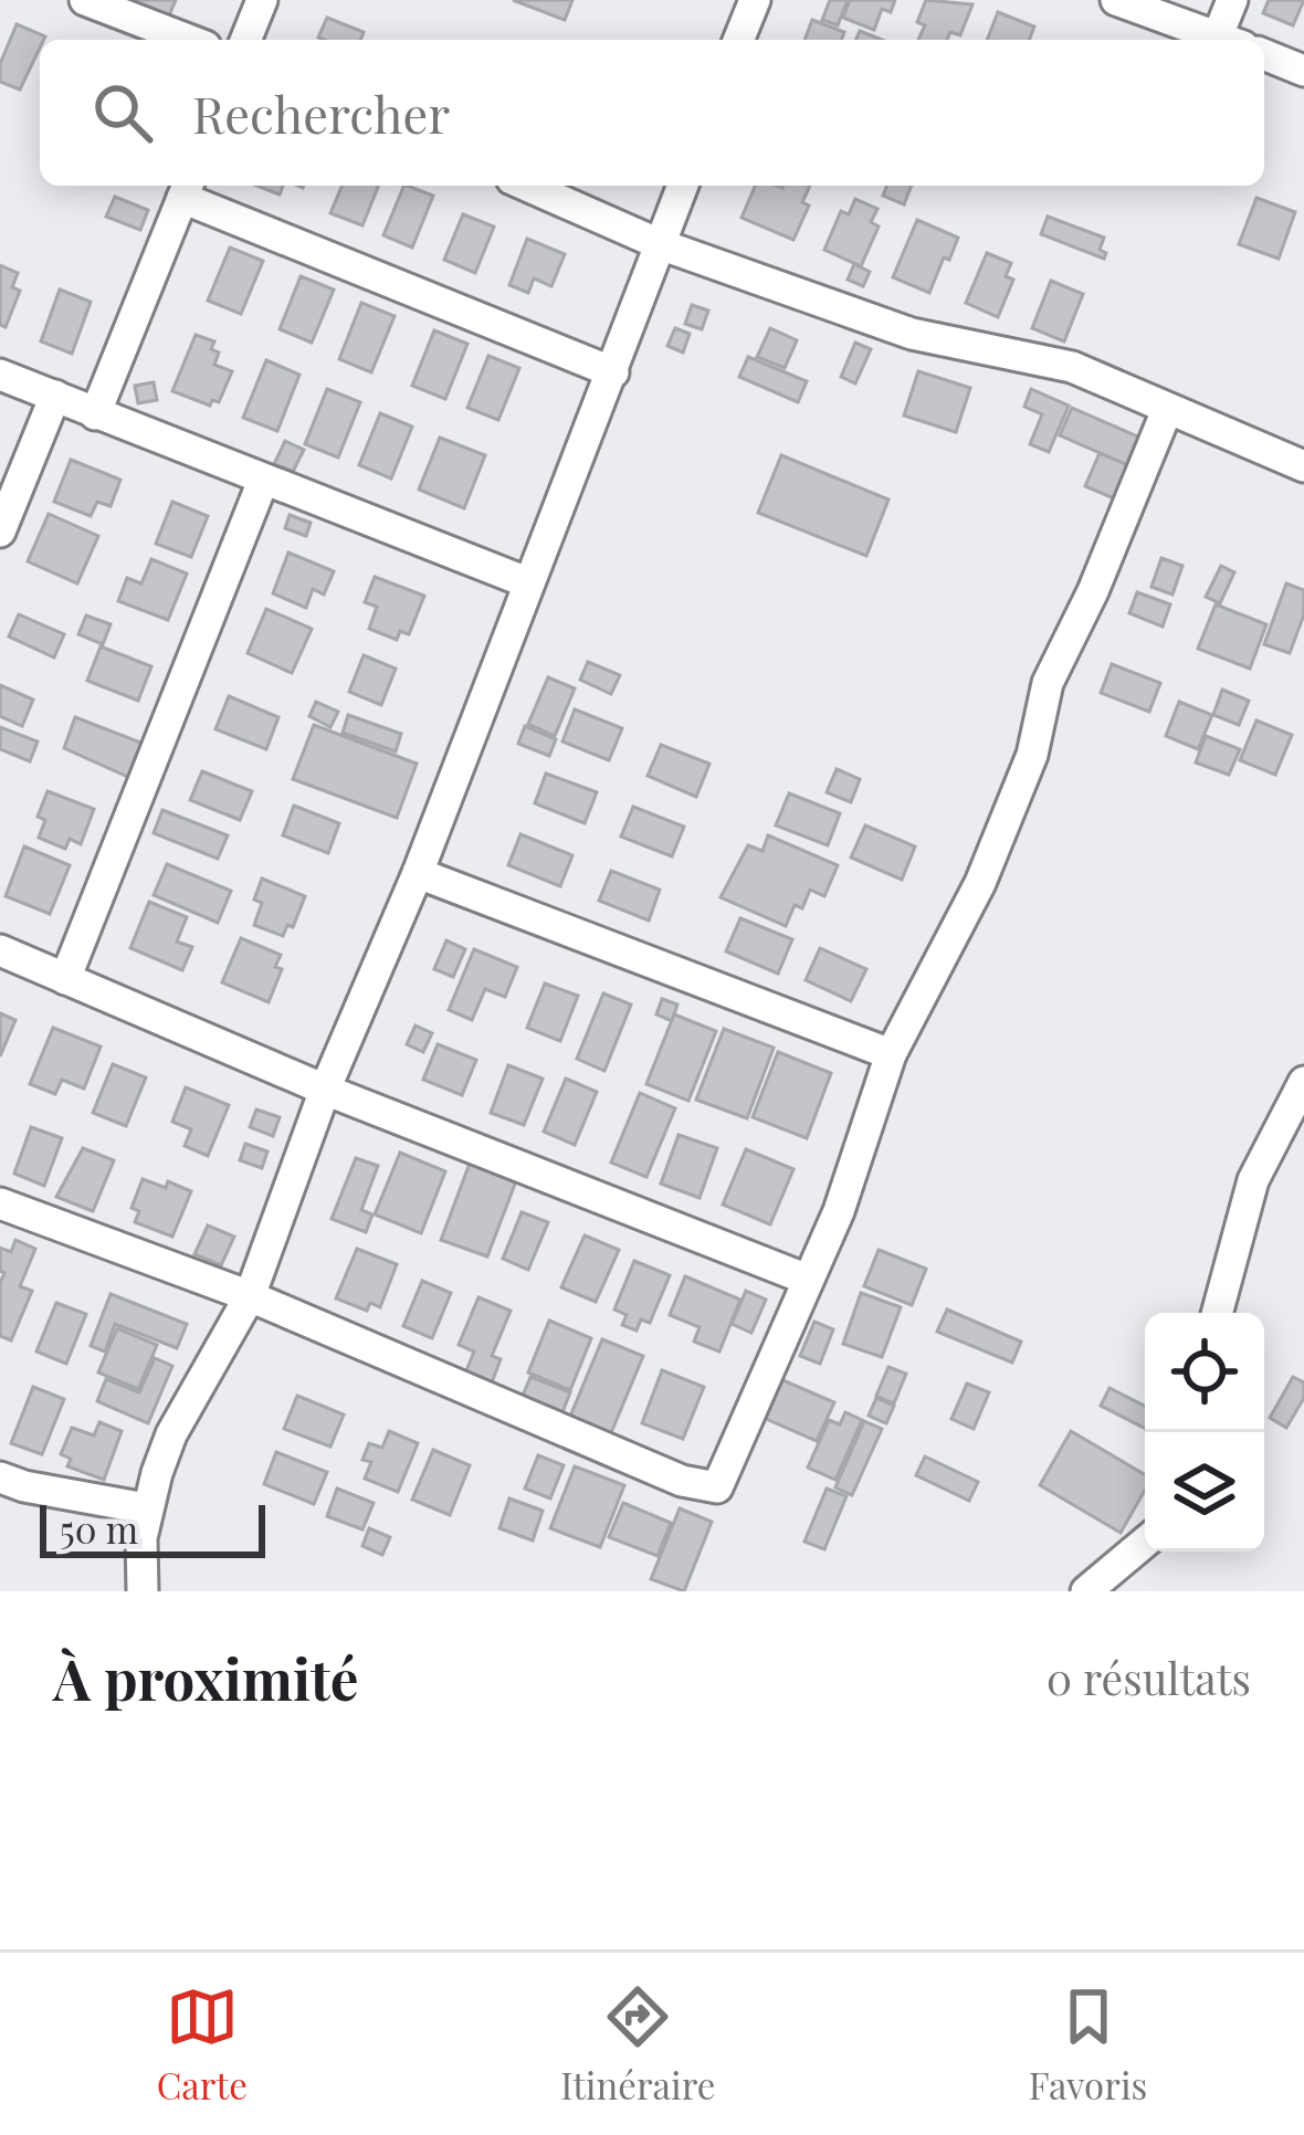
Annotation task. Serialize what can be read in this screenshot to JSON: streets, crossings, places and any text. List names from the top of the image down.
{
  "scale_bar": "50 m",
  "page": {
    "search": "Rechercher",
    "scale": "50 m",
    "heading": ["À proximité", "0 résultats"],
    "nav": ["Carte", "Itinéraire", "Favoris"]
  }
}
